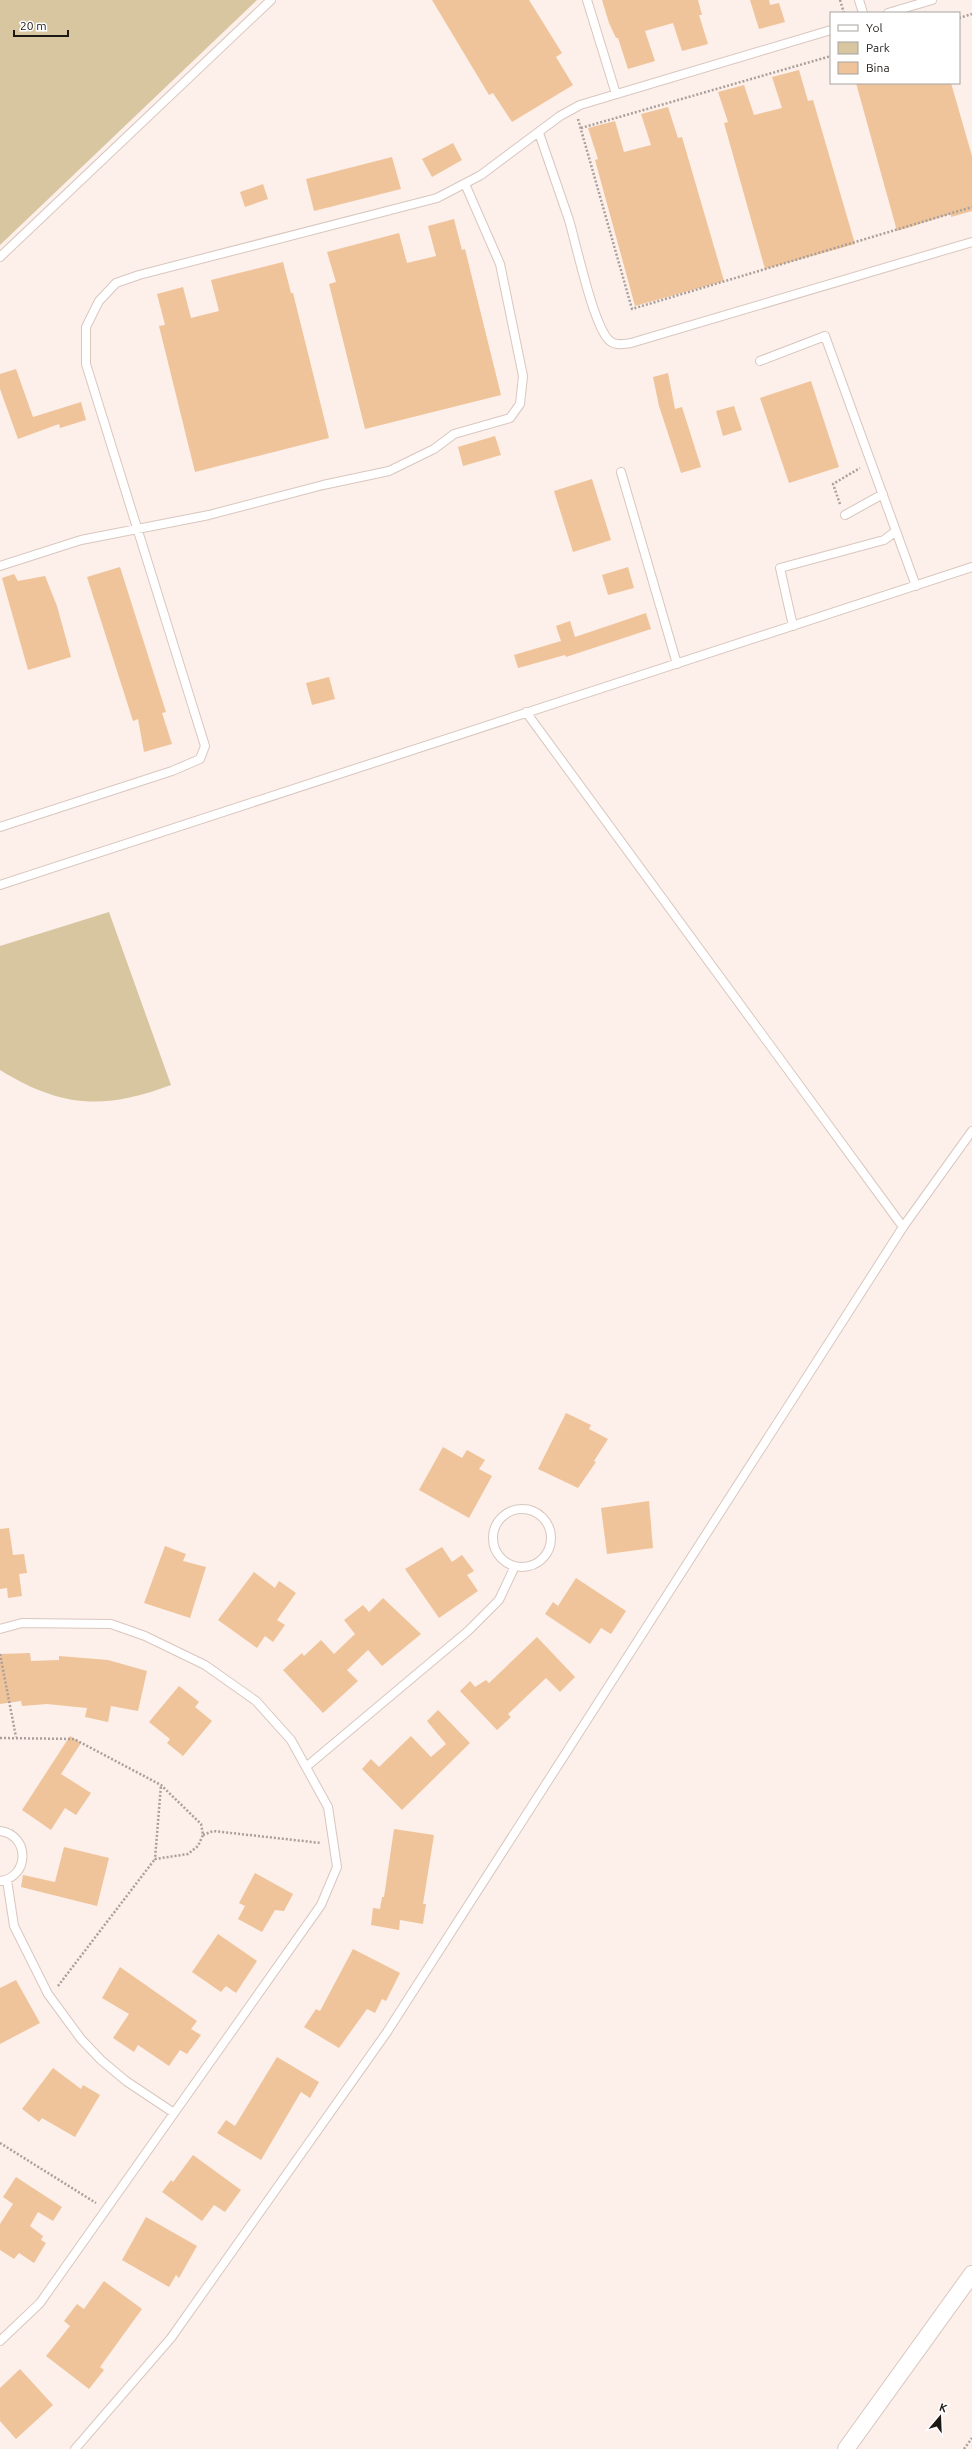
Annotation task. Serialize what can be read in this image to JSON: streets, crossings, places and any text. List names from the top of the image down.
{
  "legend": ["Yol", "Park", "Bina"],
  "scale_bar": "20 m",
  "north": "top"
}
